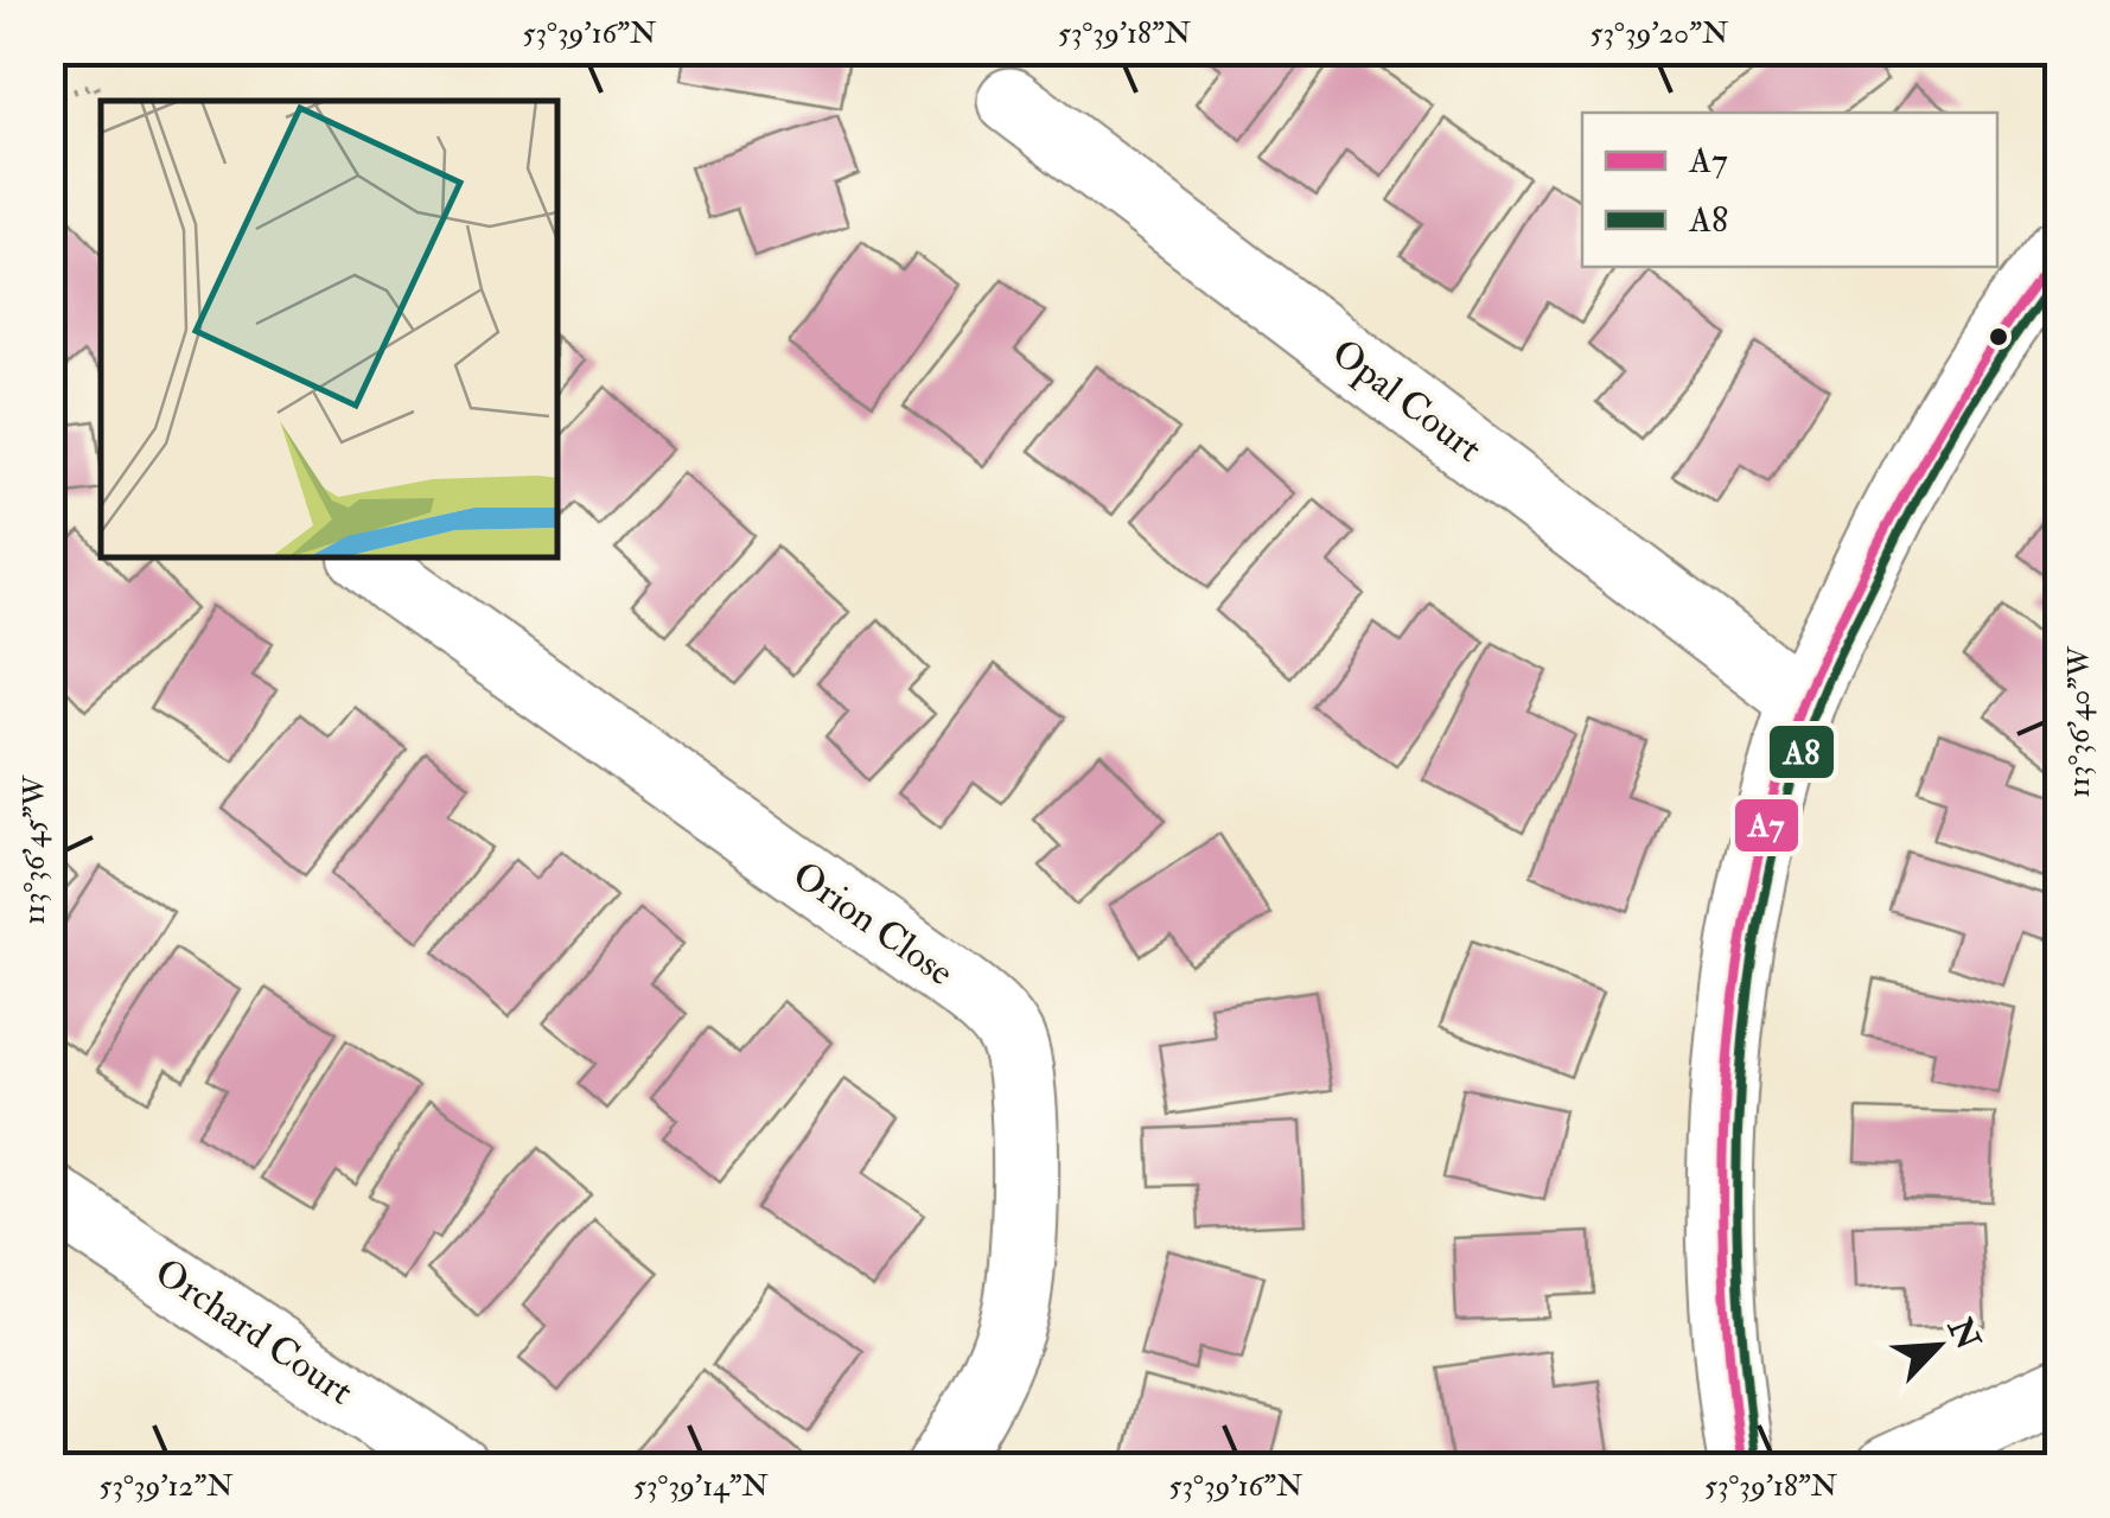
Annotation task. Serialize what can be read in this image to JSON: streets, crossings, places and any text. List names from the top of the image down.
{
  "streets": {
    "street": ["Opal Court", "Orion Close", "Orchard Court"]
  },
  "lines": ["transit line A7", "transit line A8"],
  "legend": ["A7", "A8"],
  "north": "top right",
  "coordinates": [
    "53°39'16\"N",
    "53°39'18\"N",
    "53°39'20\"N",
    "113°36'40\"W",
    "113°36'45\"W",
    "53°39'12\"N",
    "53°39'14\"N"
  ]
}
